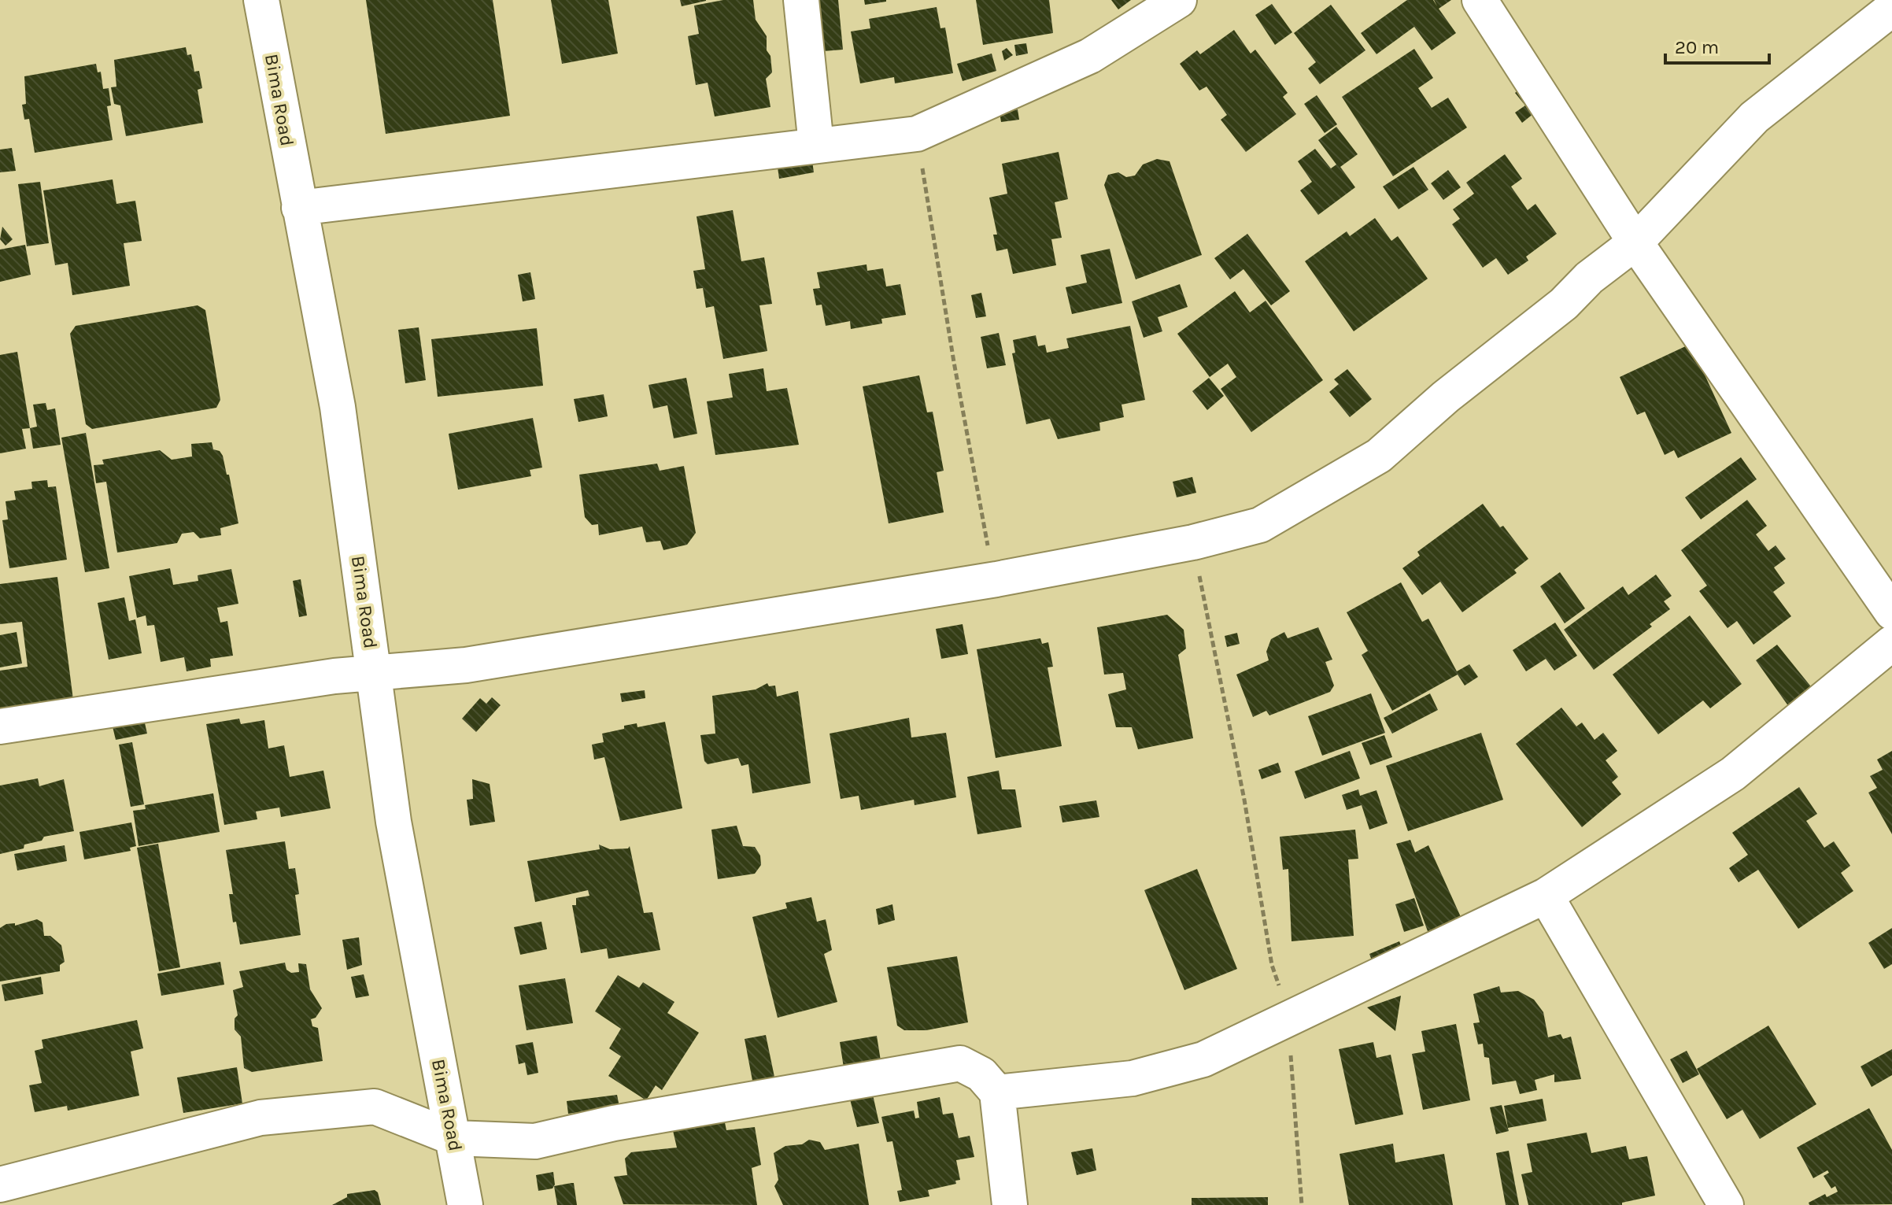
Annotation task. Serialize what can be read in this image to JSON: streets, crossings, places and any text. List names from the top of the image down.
{
  "streets": {
    "street": ["Bima Road"]
  },
  "scale_bar": "20 m"
}
